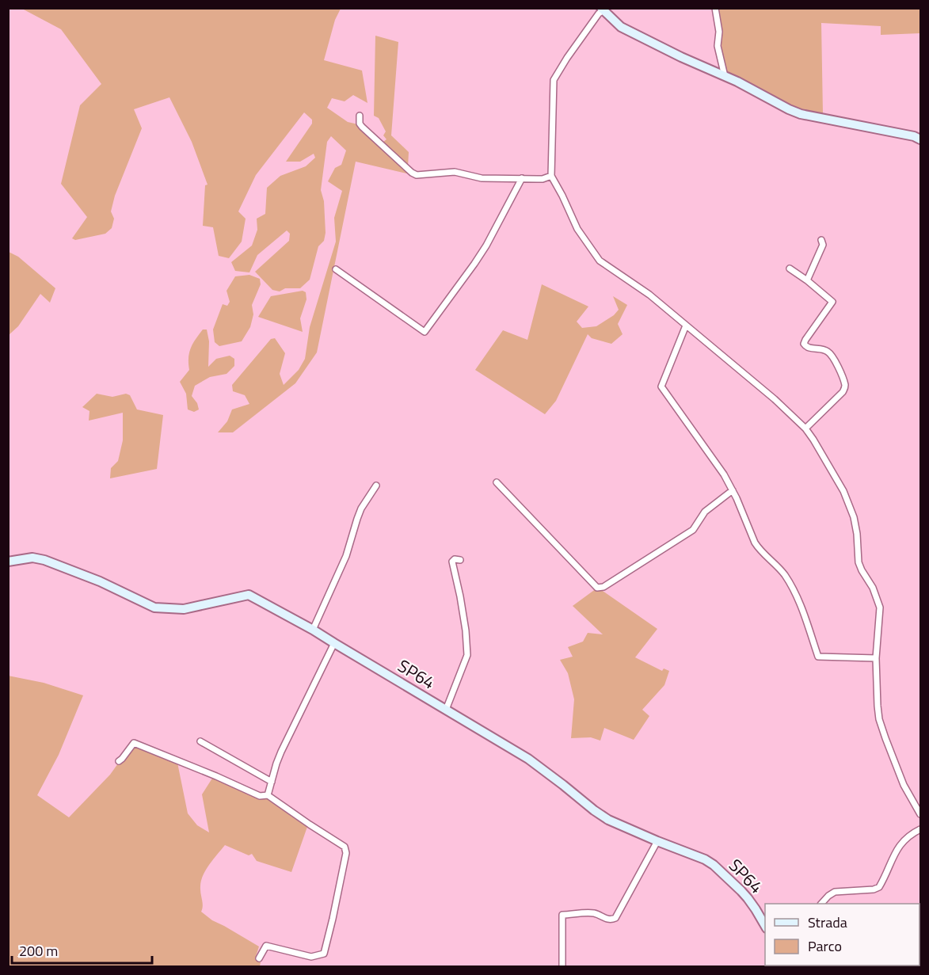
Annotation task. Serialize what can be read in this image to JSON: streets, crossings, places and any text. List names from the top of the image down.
{
  "streets": {
    "street": ["SP64"]
  },
  "legend": ["Strada", "Parco"],
  "scale_bar": "200 m"
}
